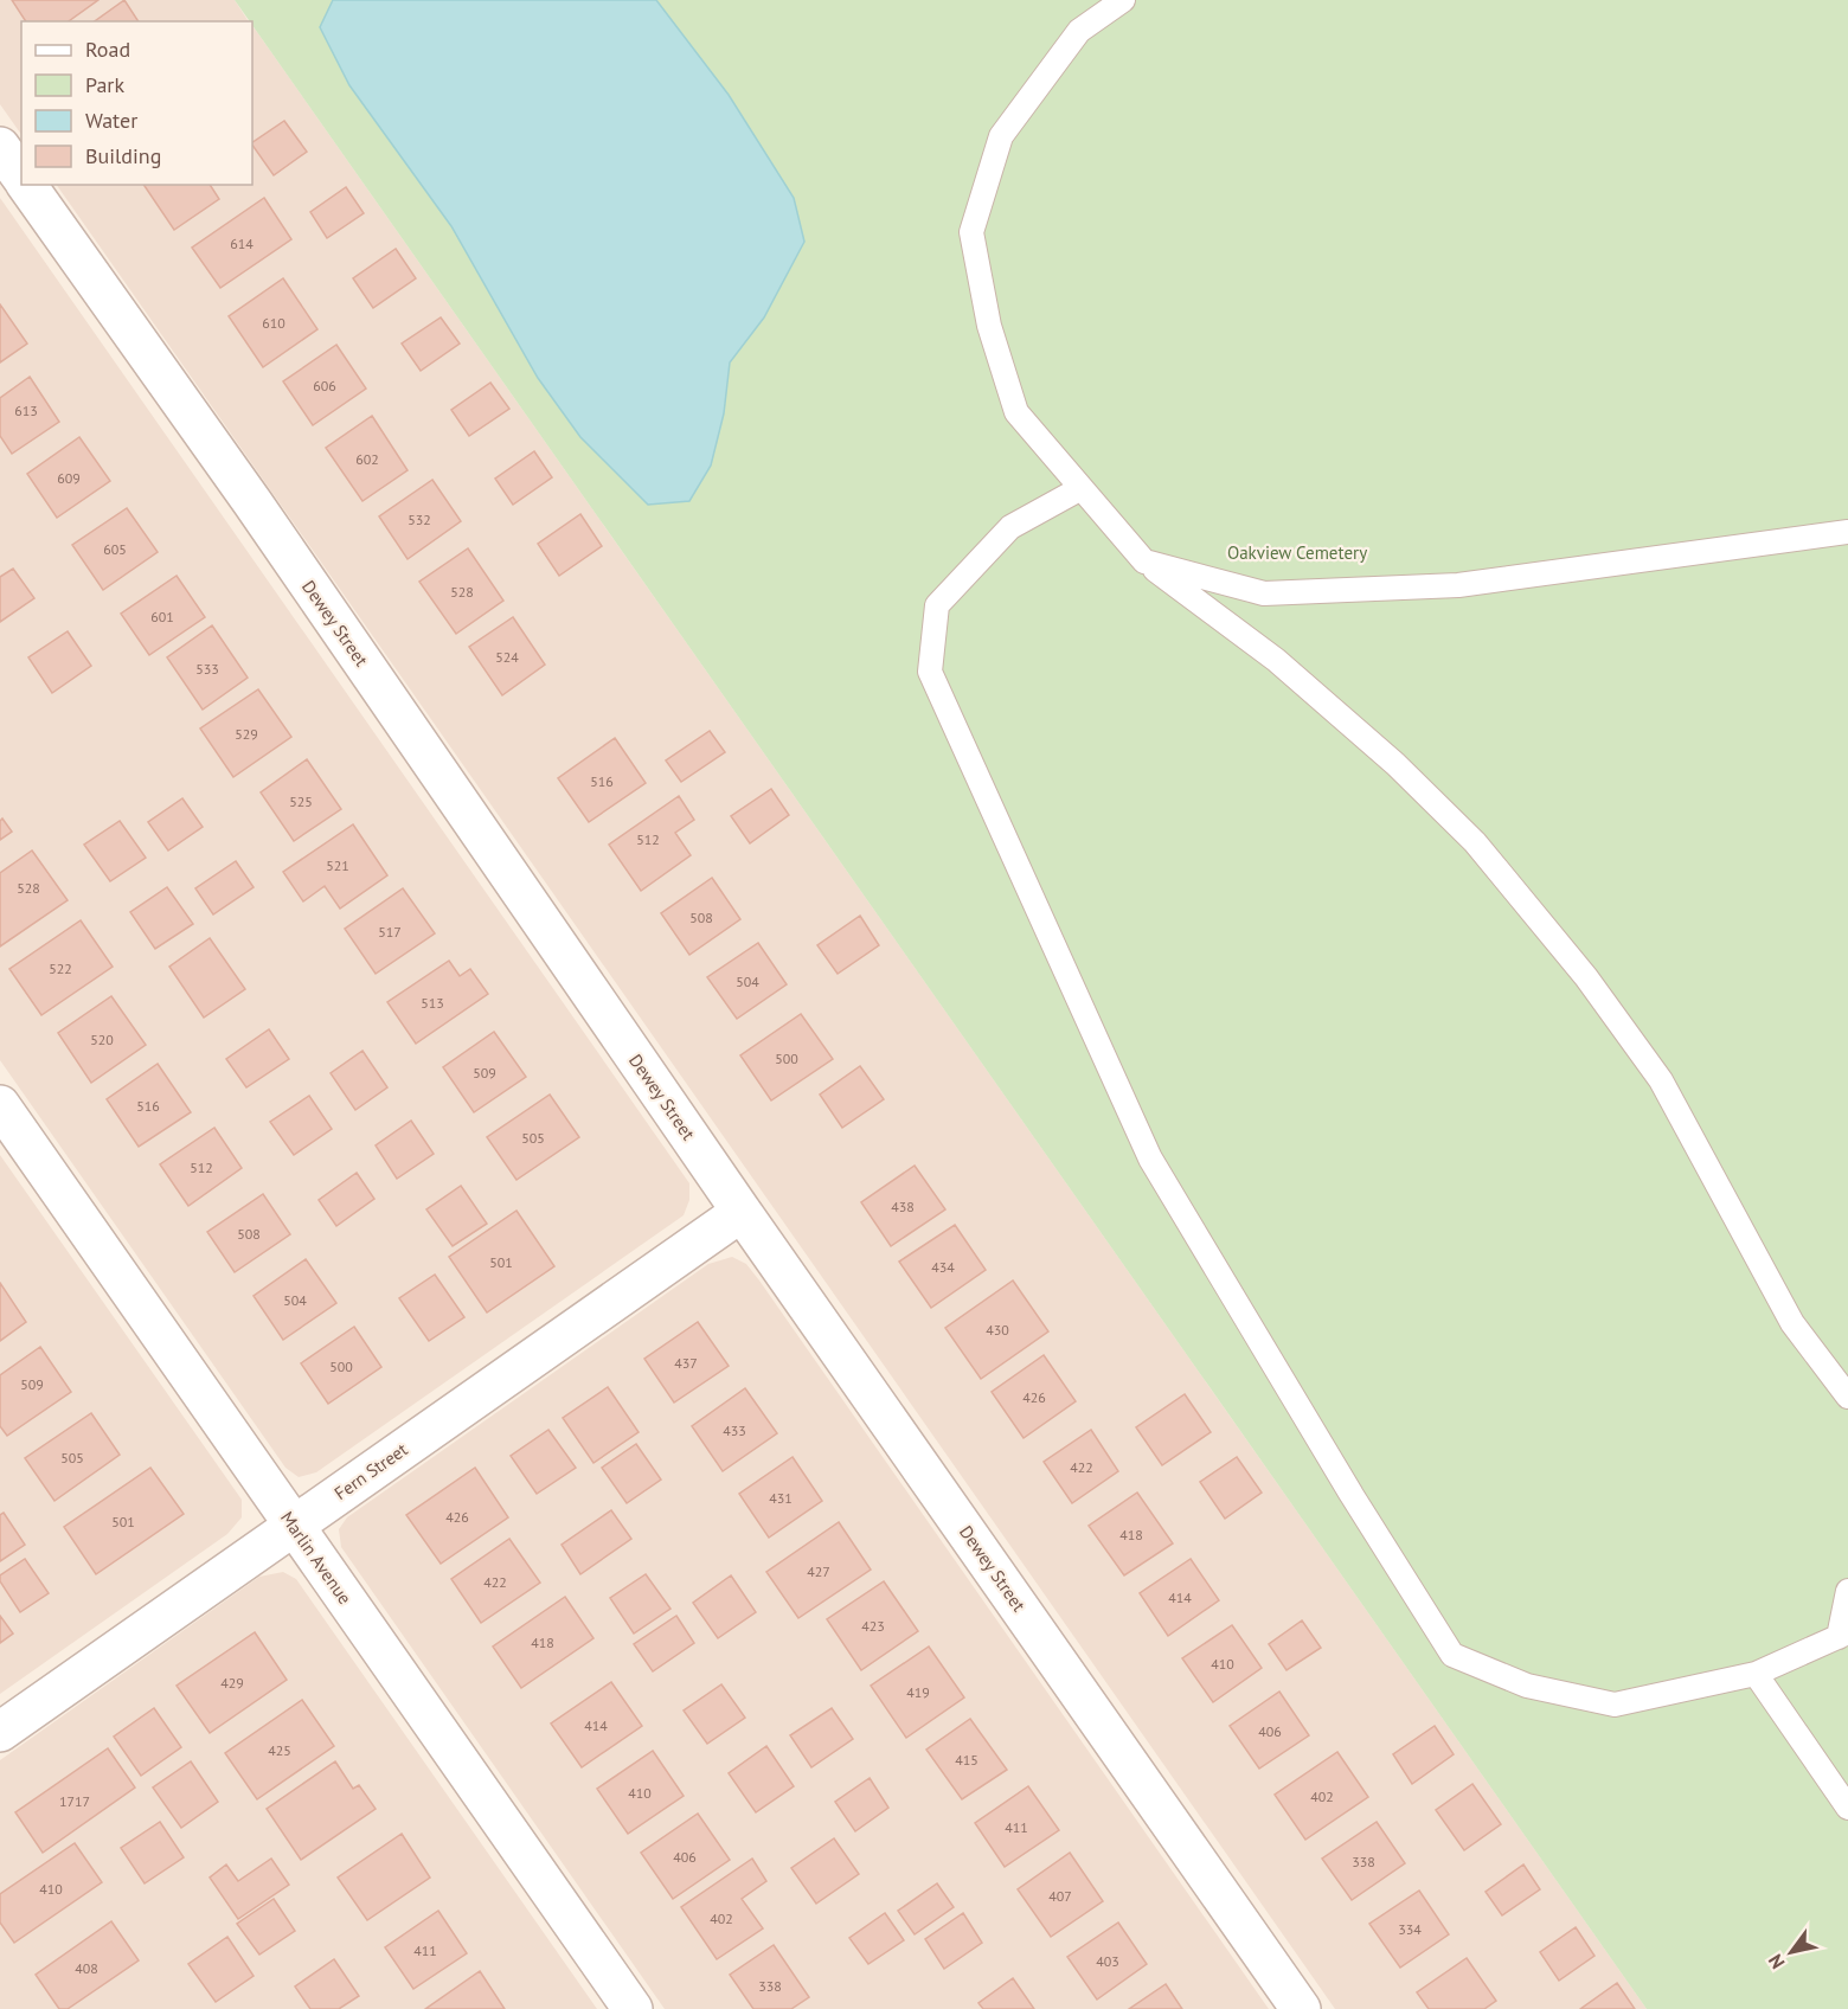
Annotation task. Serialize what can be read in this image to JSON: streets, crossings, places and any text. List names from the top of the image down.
{
  "streets": {
    "street": ["Dewey Street", "Fern Street", "Marlin Avenue"]
  },
  "crossings": [
    ["Dewey Street", "Fern Street"],
    ["Fern Street", "Marlin Avenue"]
  ],
  "parks": ["Oakview Cemetery"],
  "house_numbers": [
    "614",
    "610",
    "606",
    "613",
    "602",
    "609",
    "532",
    "605",
    "528",
    "601",
    "524",
    "533",
    "529",
    "516",
    "525",
    "512",
    "521",
    "528",
    "508",
    "517",
    "522",
    "504",
    "513",
    "520",
    "500",
    "509",
    "516",
    "505",
    "512",
    "438",
    "508",
    "501",
    "434",
    "504",
    "430",
    "437",
    "500",
    "509",
    "426",
    "433",
    "505",
    "422",
    "431",
    "426",
    "501",
    "418",
    "427",
    "422",
    "414",
    "423",
    "418",
    "410",
    "429",
    "419",
    "414",
    "406",
    "425",
    "415",
    "410",
    "402",
    "1717",
    "411",
    "406",
    "338",
    "410",
    "407",
    "402",
    "334",
    "411",
    "403",
    "408",
    "338"
  ],
  "legend": [
    "Road",
    "Park",
    "Water",
    "Building"
  ],
  "north": "bottom left"
}
